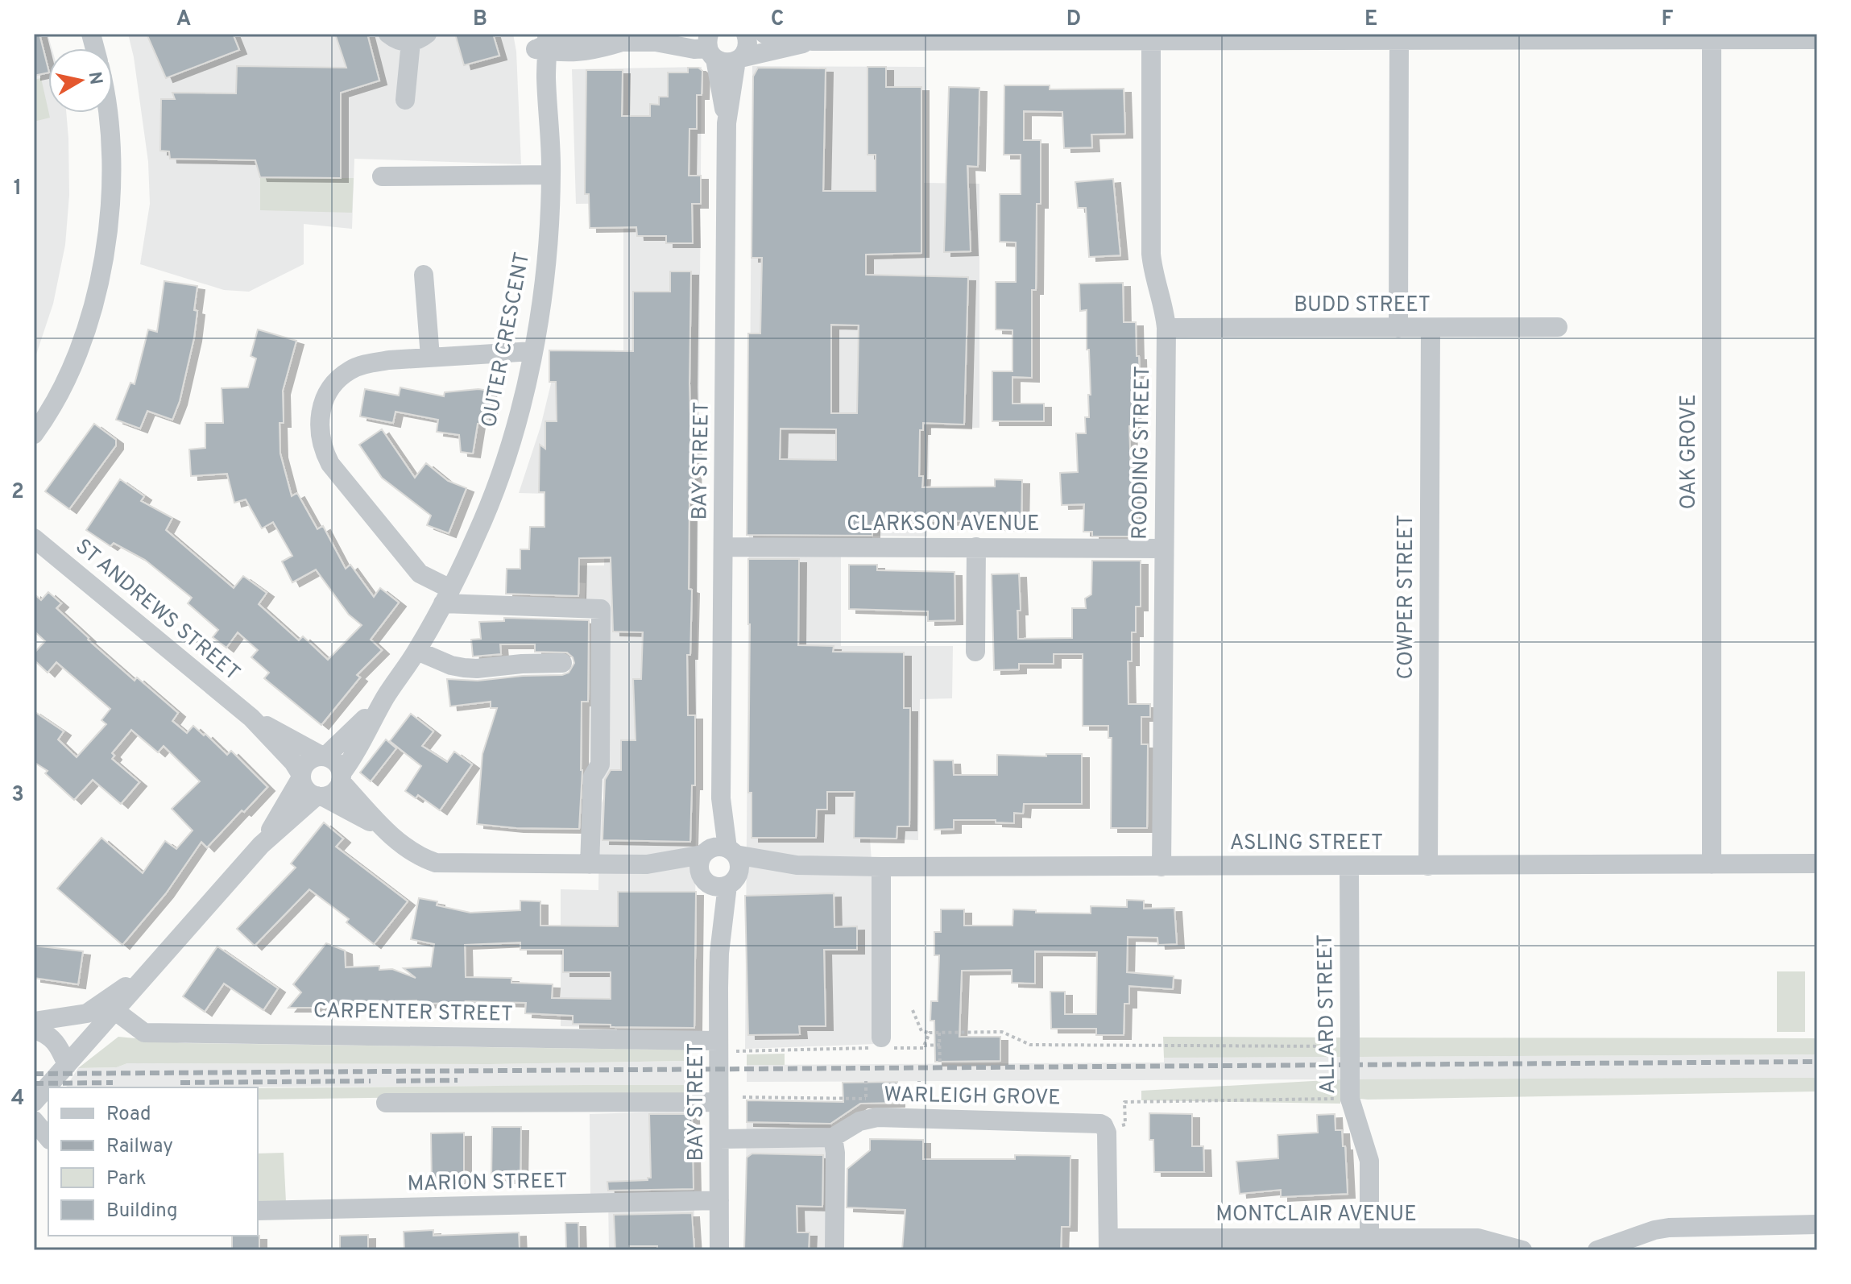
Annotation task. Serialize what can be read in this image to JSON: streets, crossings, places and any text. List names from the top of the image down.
{
  "streets": {
    "street": [
      "BUDD STREET",
      "OUTER CRESCENT",
      "OAK GROVE",
      "ROODING STREET",
      "BAY STREET",
      "CLARKSON AVENUE",
      "COWPER STREET",
      "ST ANDREWS STREET",
      "ASLING STREET",
      "CARPENTER STREET",
      "ALLARD STREET",
      "WARLEIGH GROVE",
      "MARION STREET",
      "MONTCLAIR AVENUE"
    ]
  },
  "crossings": [
    ["BUDD STREET", "ROODING STREET"],
    ["BUDD STREET", "COWPER STREET"],
    ["OUTER CRESCENT", "ST ANDREWS STREET"],
    ["OAK GROVE", "ASLING STREET"],
    ["ROODING STREET", "CLARKSON AVENUE"],
    ["ROODING STREET", "ASLING STREET"],
    ["BAY STREET", "CLARKSON AVENUE"],
    ["BAY STREET", "ASLING STREET"],
    ["BAY STREET", "CARPENTER STREET"],
    ["BAY STREET", "WARLEIGH GROVE"],
    ["BAY STREET", "MARION STREET"],
    ["COWPER STREET", "ASLING STREET"],
    ["ASLING STREET", "ALLARD STREET"],
    ["ALLARD STREET", "MONTCLAIR AVENUE"]
  ],
  "legend": [
    "Road",
    "Railway",
    "Park",
    "Building"
  ],
  "north": "right",
  "grid": {
    "columns": [
      "A",
      "B",
      "C",
      "D",
      "E",
      "F"
    ],
    "rows": [
      "1",
      "2",
      "3",
      "4"
    ]
  }
}
